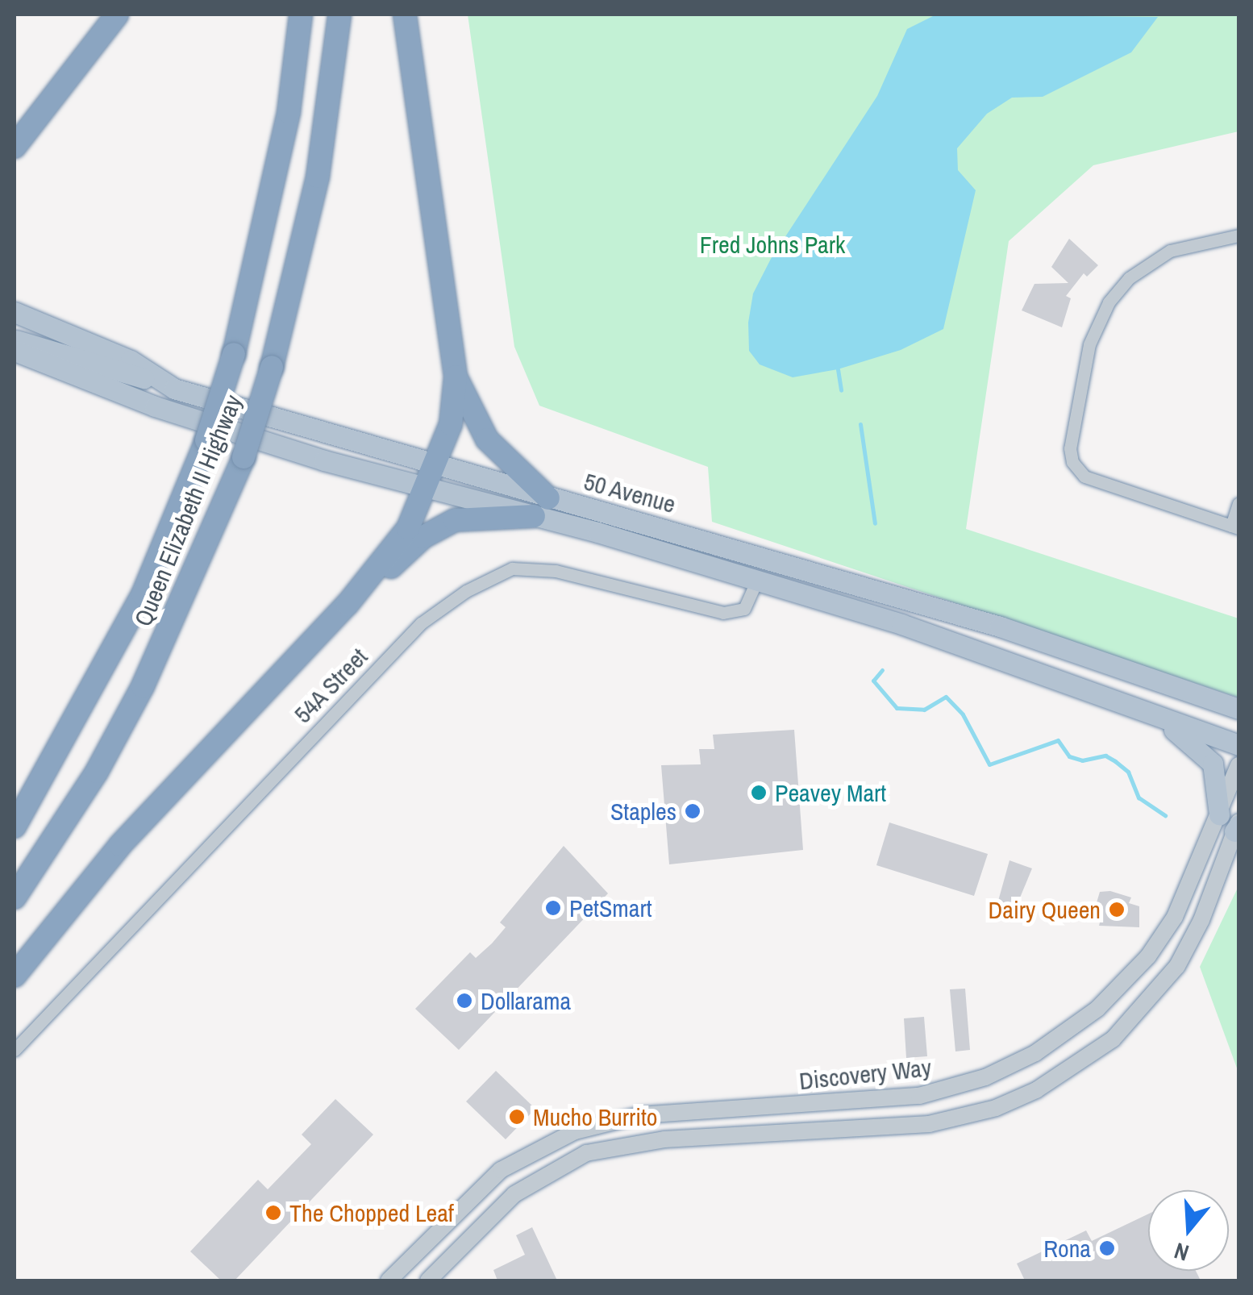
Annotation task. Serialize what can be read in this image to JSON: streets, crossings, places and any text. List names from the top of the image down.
{
  "streets": {
    "highway": ["Queen Elizabeth II Highway"],
    "main road": ["50 Avenue"],
    "street": ["54A Street", "Discovery Way"]
  },
  "crossings": [
    ["50 Avenue", "54A Street"]
  ],
  "parks": ["Fred Johns Park"],
  "places": [
    "Peavey Mart",
    "Staples",
    "PetSmart",
    "Dairy Queen",
    "Dollarama",
    "Mucho Burrito",
    "The Chopped Leaf",
    "Rona"
  ],
  "north": "bottom"
}
